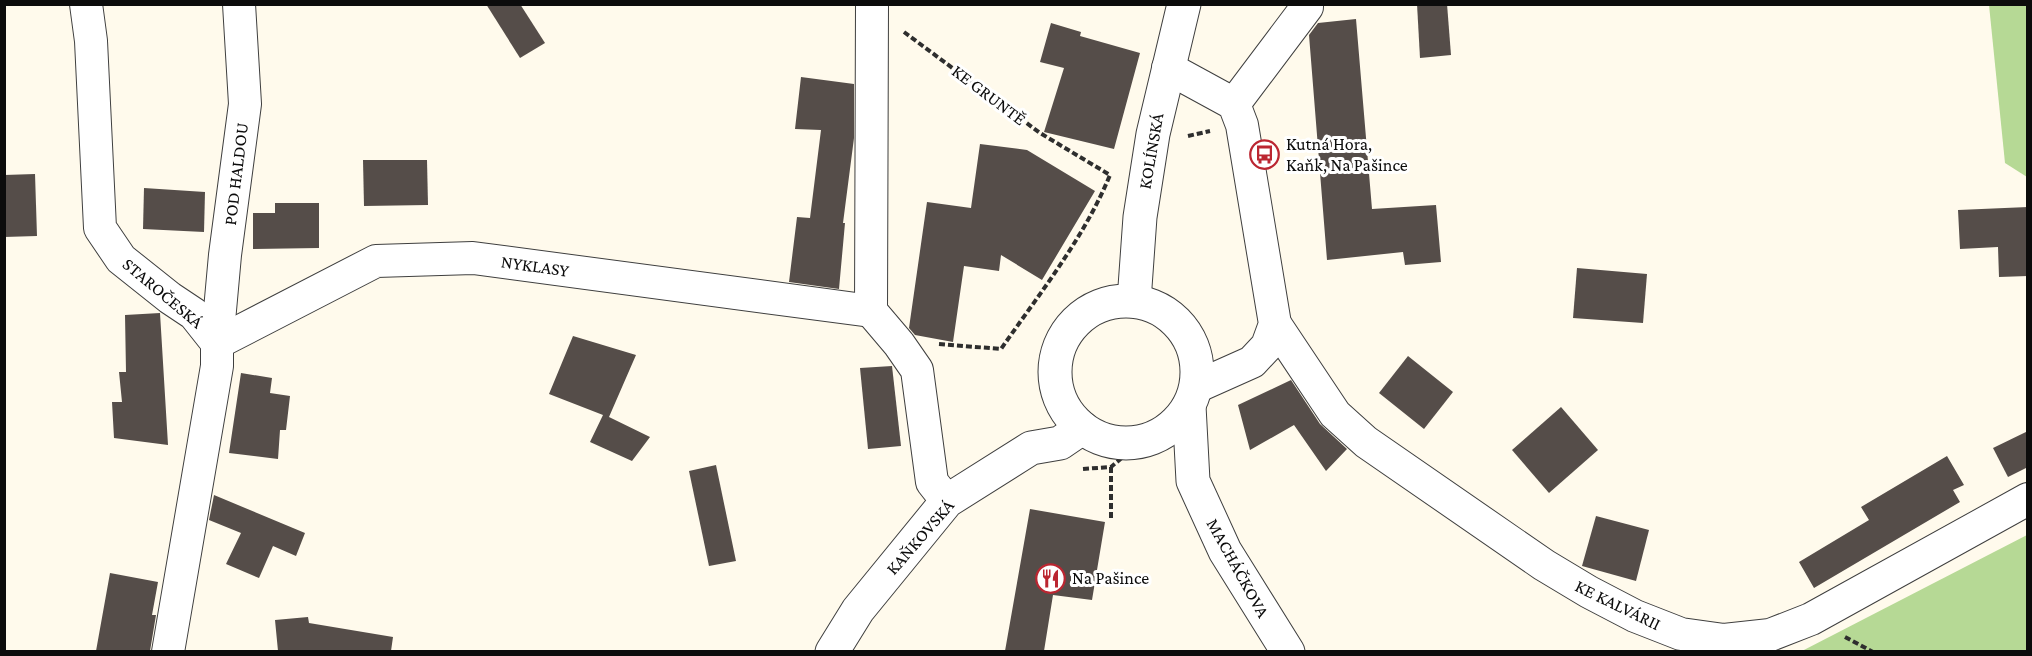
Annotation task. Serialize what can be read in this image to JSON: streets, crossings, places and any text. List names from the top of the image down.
{
  "streets": {
    "street": [
      "KOLÍNSKÁ",
      "POD HALDOU",
      "NYKLASY",
      "STAROČESKÁ",
      "KAŇKOVSKÁ",
      "MACHÁČKOVA",
      "KE KALVÁRII"
    ],
    "path": ["KE GRUNTĚ"]
  },
  "crossings": [
    ["POD HALDOU", "NYKLASY"],
    ["POD HALDOU", "STAROČESKÁ"],
    ["NYKLASY", "STAROČESKÁ"]
  ],
  "places": {
    "bus stop": ["Kutná Hora, Kaňk, Na Pašince"],
    "restaurant": ["Na Pašince"]
  }
}
